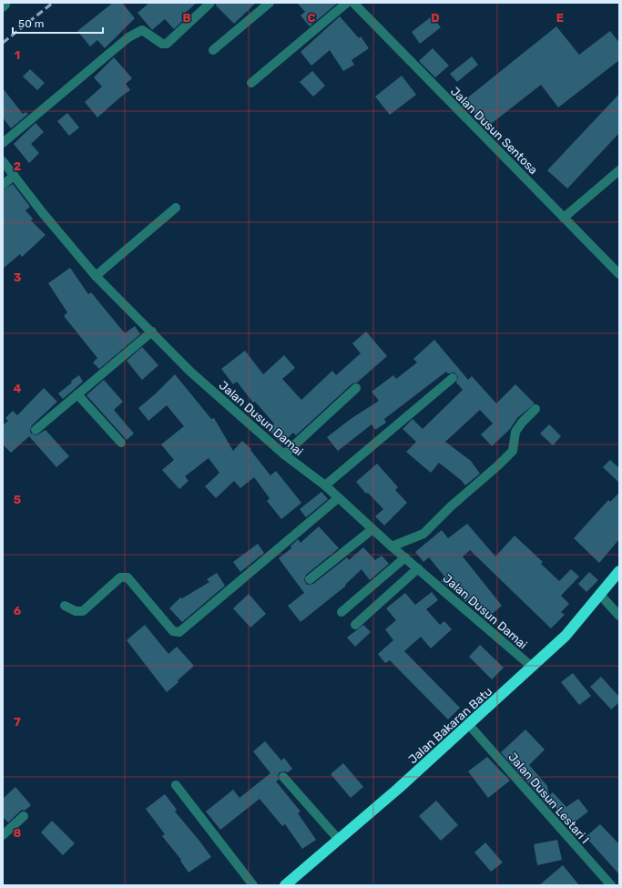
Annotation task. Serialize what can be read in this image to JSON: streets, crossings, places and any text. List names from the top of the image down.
{
  "streets": {
    "highway": ["Jalan Bakaran Batu"],
    "street": ["Jalan Dusun Sentosa", "Jalan Dusun Damai", "Jalan Dusun Lestari I"]
  },
  "crossings": [
    ["Jalan Dusun Damai", "Jalan Bakaran Batu"],
    ["Jalan Bakaran Batu", "Jalan Dusun Lestari I"]
  ],
  "scale_bar": "50 m",
  "grid": {
    "columns": [
      "B",
      "C",
      "D",
      "E"
    ],
    "rows": [
      "1",
      "2",
      "3",
      "4",
      "5",
      "6",
      "7",
      "8"
    ]
  }
}
